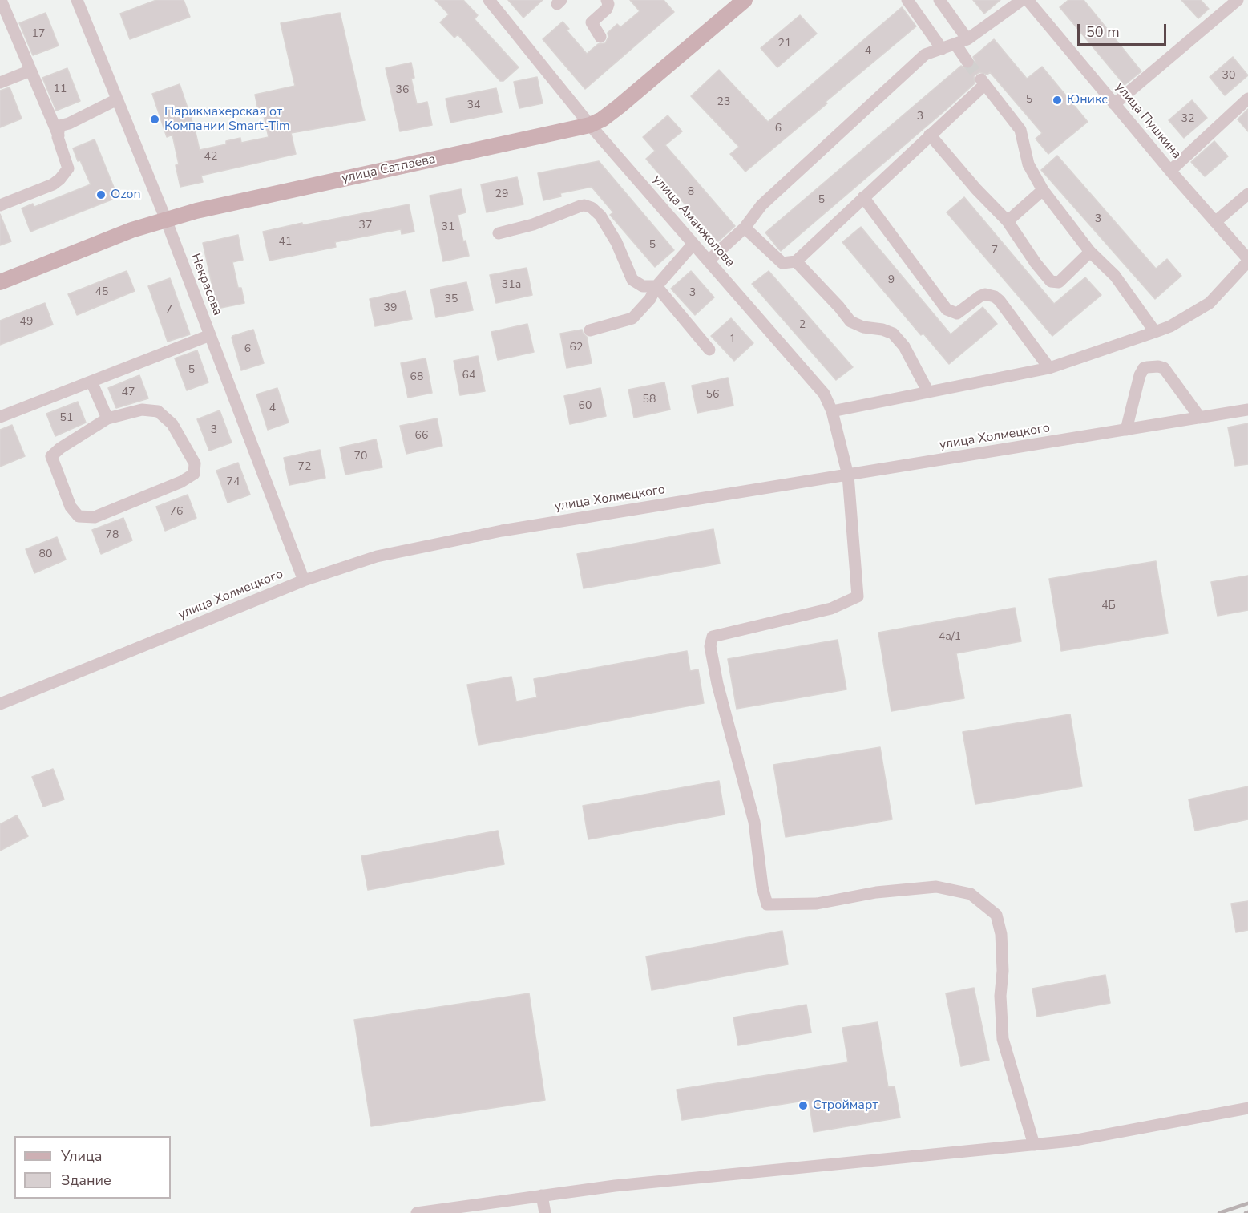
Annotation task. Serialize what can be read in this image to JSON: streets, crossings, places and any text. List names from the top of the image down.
{
  "streets": {
    "main road": ["улица Сатпаева"],
    "street": [
      "улица Пушкина",
      "улица Аманжолова",
      "Некрасова",
      "улица Холмецкого"
    ]
  },
  "crossings": [
    ["улица Сатпаева", "улица Аманжолова"],
    ["улица Сатпаева", "Некрасова"],
    ["улица Аманжолова", "улица Холмецкого"],
    ["Некрасова", "улица Холмецкого"]
  ],
  "places": [
    "Юникс",
    "Парикмахерская от Компании Smart-Tim",
    "Ozon",
    "Строймарт"
  ],
  "house_numbers": [
    "17",
    "21",
    "4",
    "30",
    "11",
    "36",
    "5",
    "23",
    "34",
    "3",
    "32",
    "6",
    "42",
    "8",
    "29",
    "5",
    "3",
    "37",
    "31",
    "41",
    "5",
    "7",
    "9",
    "31а",
    "45",
    "3",
    "35",
    "39",
    "7",
    "49",
    "2",
    "1",
    "62",
    "6",
    "5",
    "64",
    "68",
    "47",
    "56",
    "58",
    "60",
    "4",
    "51",
    "3",
    "66",
    "70",
    "72",
    "74",
    "76",
    "78",
    "80",
    "4Б",
    "4а/1"
  ],
  "legend": ["Улица", "Здание"],
  "scale_bar": "50 m"
}
